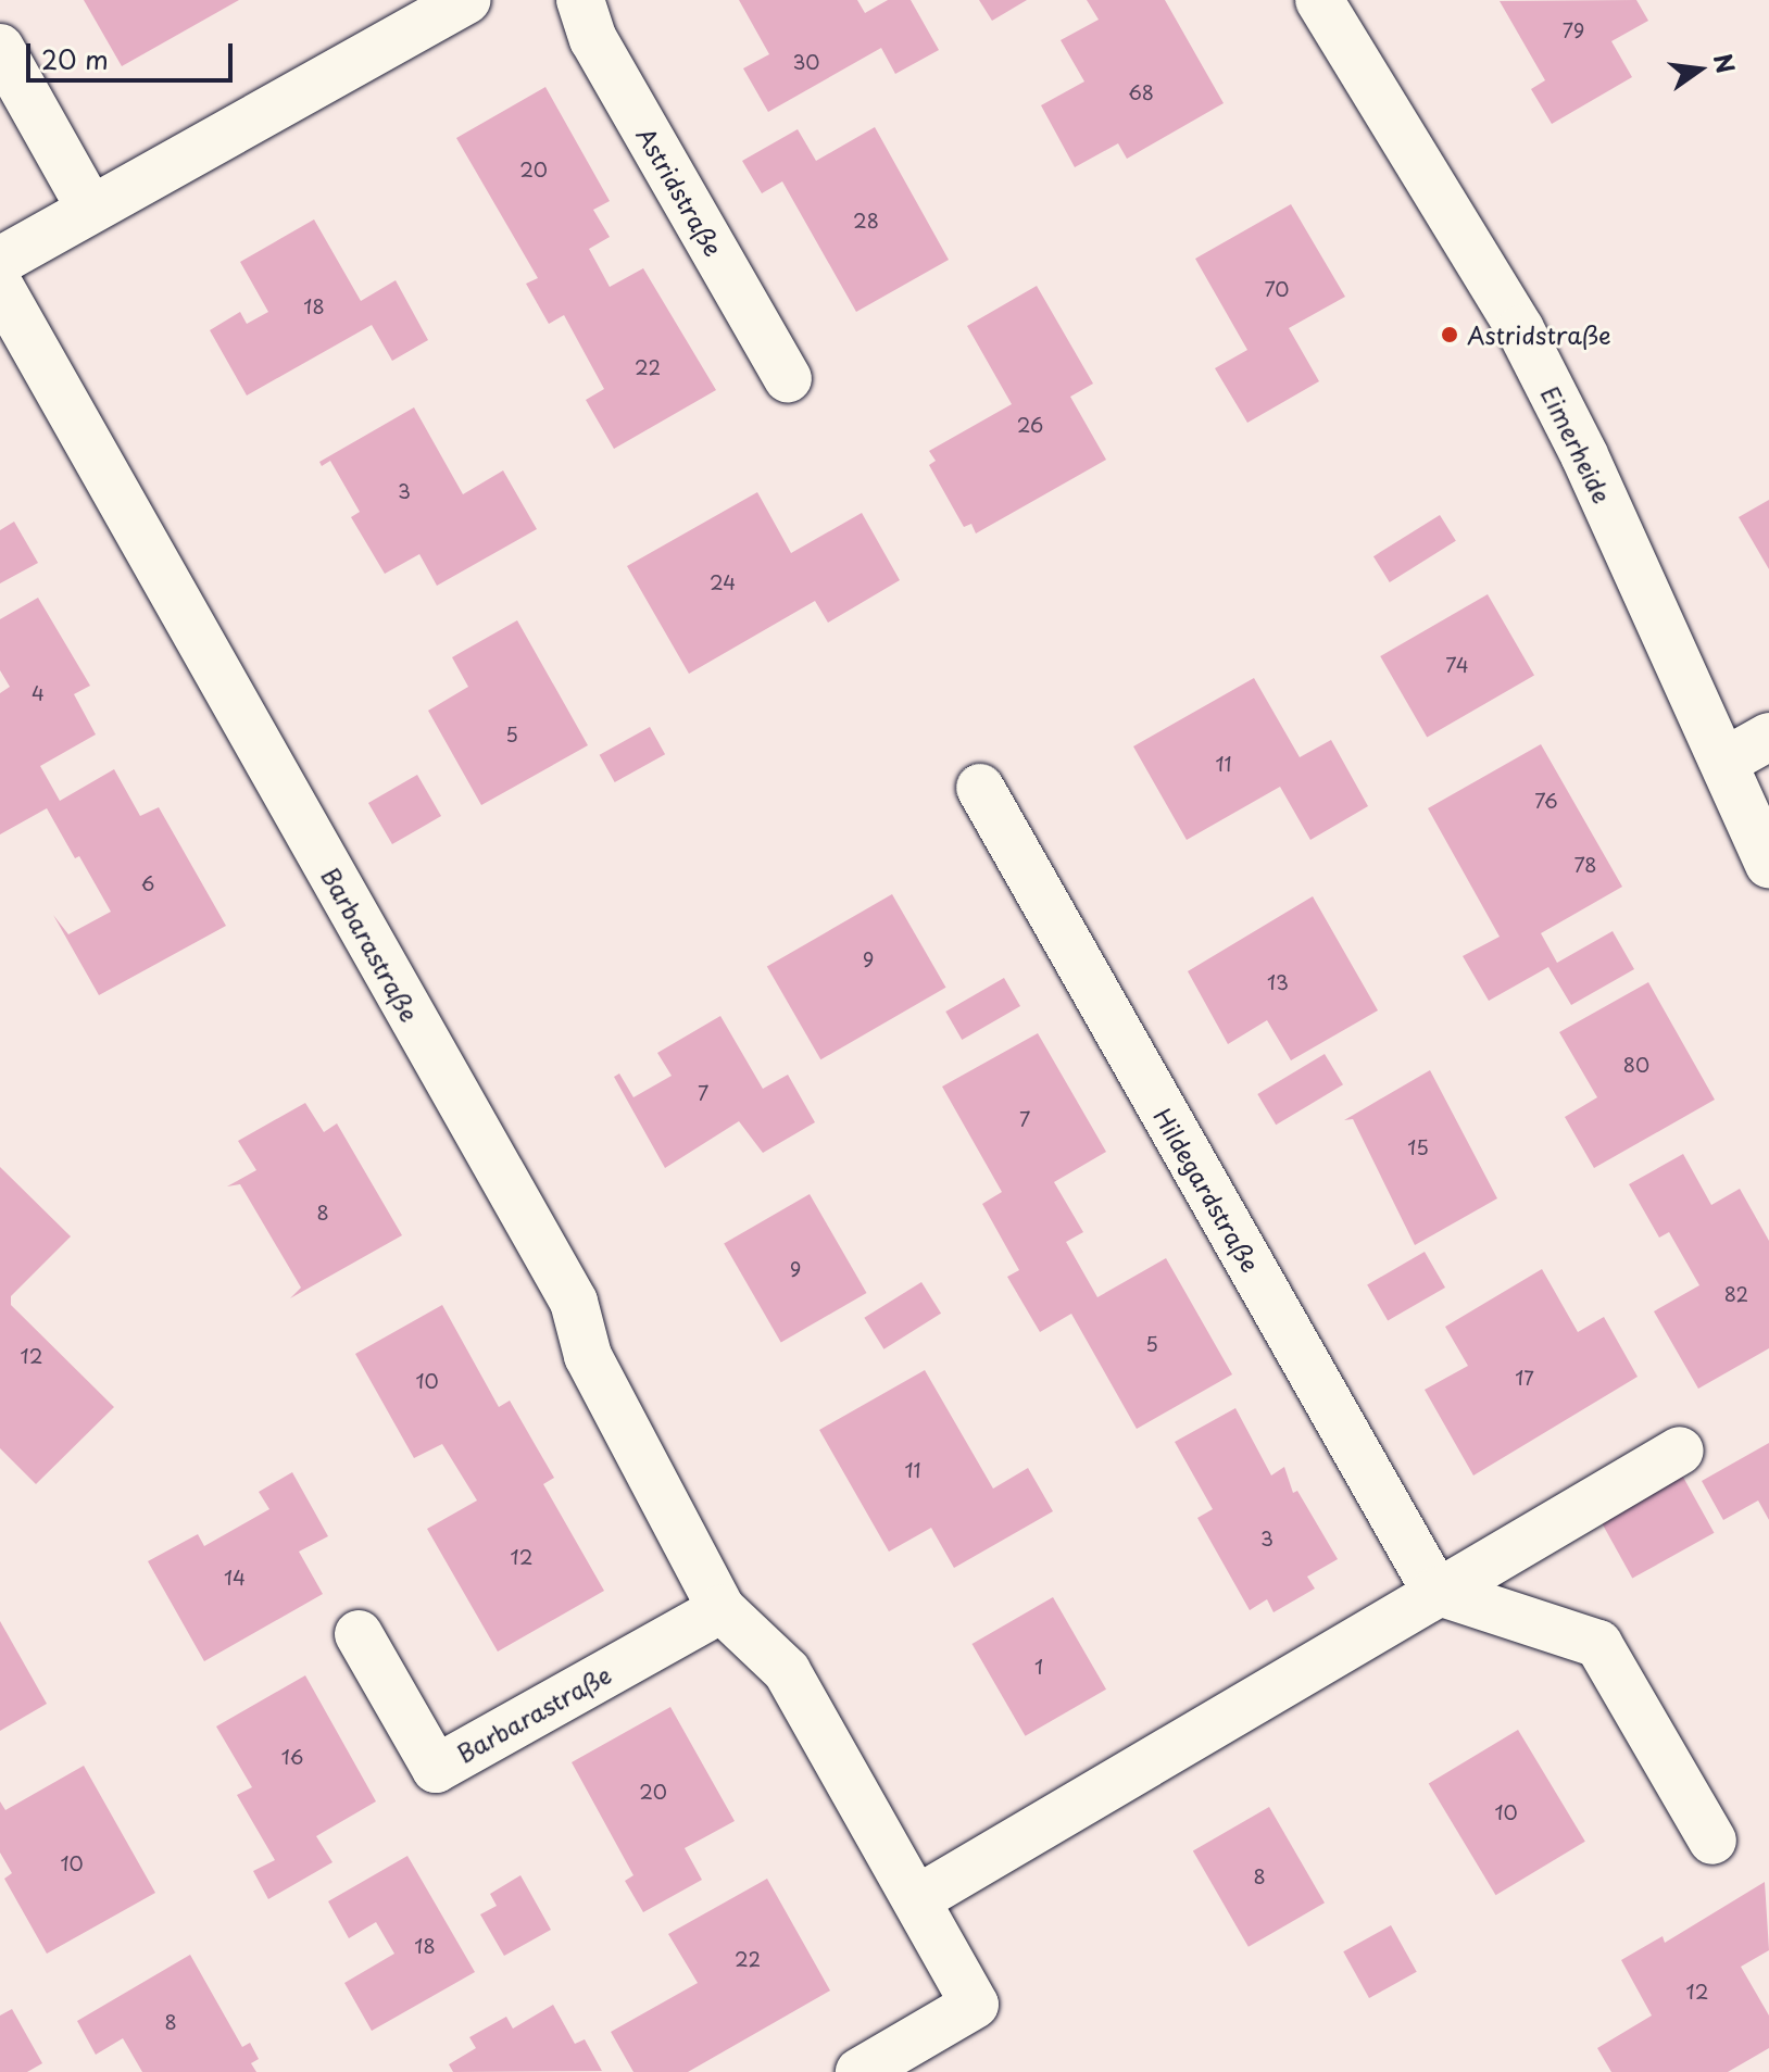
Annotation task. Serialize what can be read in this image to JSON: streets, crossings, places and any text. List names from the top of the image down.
{
  "streets": {
    "street": [
      "Astridstraße",
      "Eimerheide",
      "Barbarastraße",
      "Hildegardstraße"
    ]
  },
  "places": ["Astridstraße"],
  "house_numbers": [
    "79",
    "30",
    "68",
    "20",
    "28",
    "70",
    "18",
    "22",
    "26",
    "3",
    "24",
    "74",
    "4",
    "5",
    "11",
    "76",
    "78",
    "6",
    "9",
    "13",
    "80",
    "7",
    "7",
    "15",
    "8",
    "9",
    "82",
    "5",
    "12",
    "17",
    "10",
    "11",
    "3",
    "12",
    "14",
    "1",
    "16",
    "20",
    "10",
    "10",
    "8",
    "18",
    "22",
    "12",
    "8"
  ],
  "scale_bar": "20 m",
  "north": "right"
}
